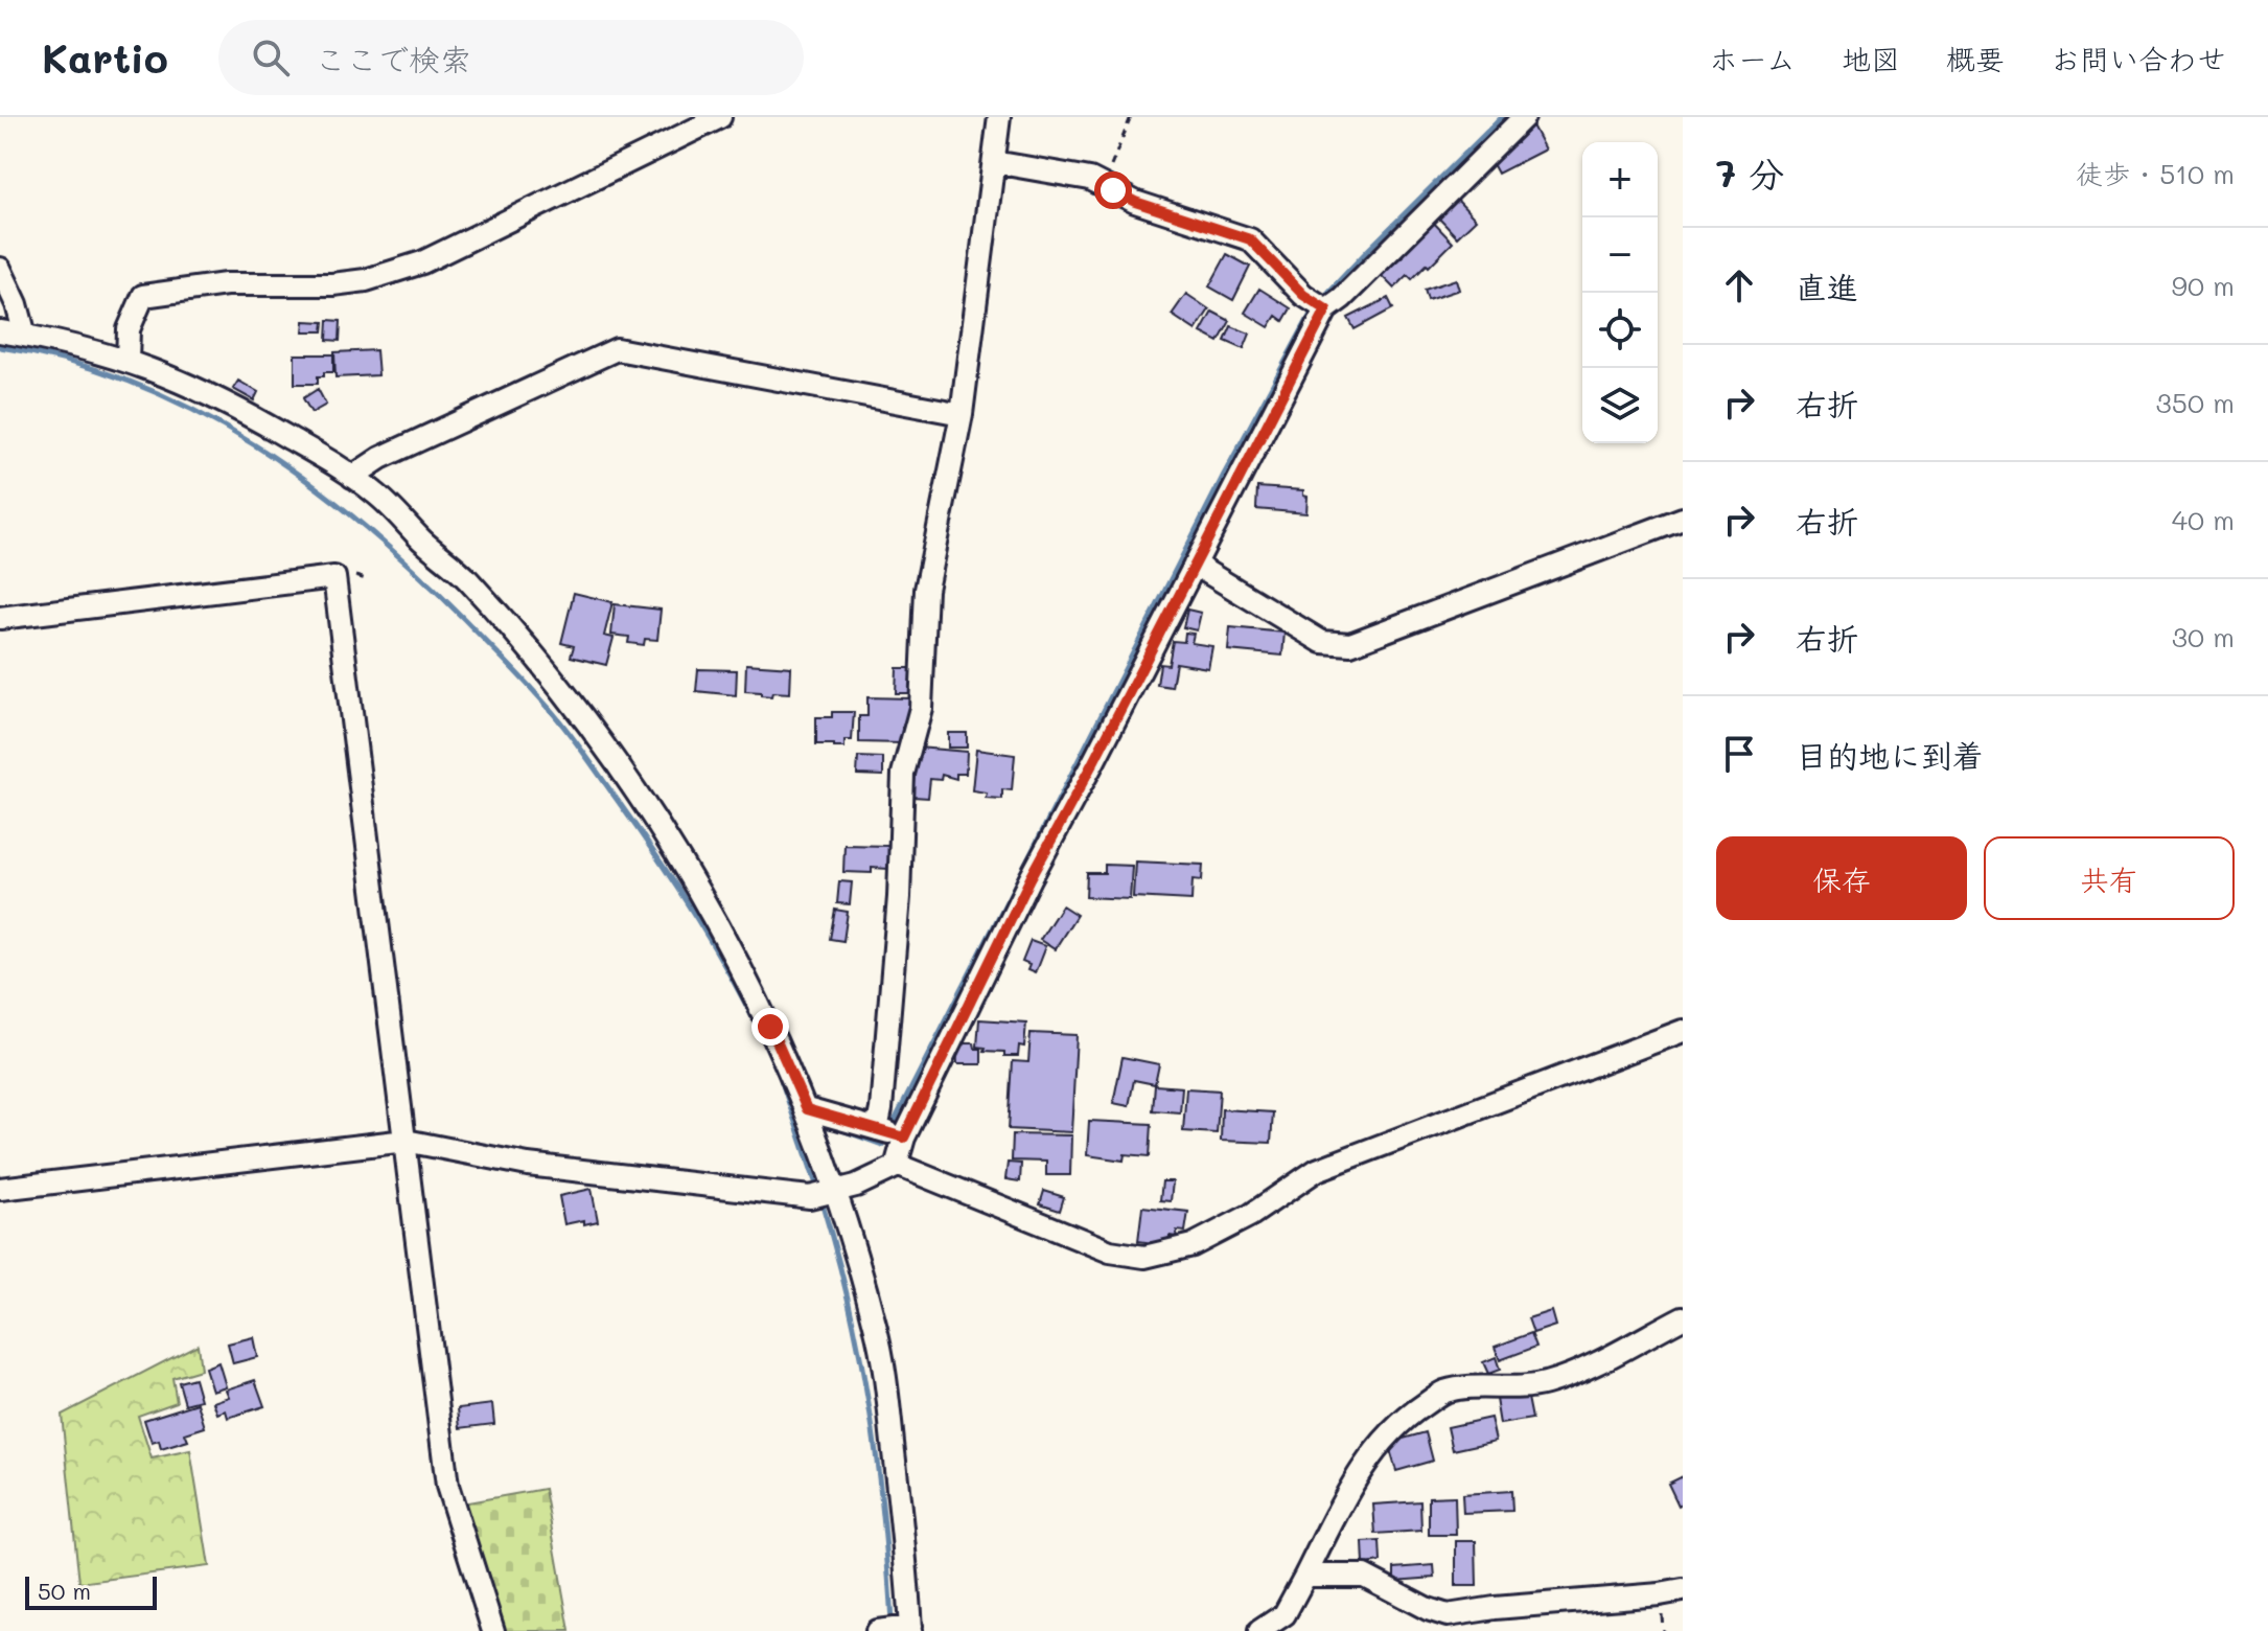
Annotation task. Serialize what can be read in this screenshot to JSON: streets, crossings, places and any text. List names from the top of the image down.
{
  "scale_bar": "50 m",
  "page": {
    "header": "Kartio",
    "search": "ここで検索",
    "nav": [
      "ホーム",
      "地図",
      "概要",
      "お問い合わせ"
    ],
    "heading": ["7 分", "徒歩 · 510 m"],
    "map_buttons": ["+", "−"],
    "list": [
      ["直進", "90 m"],
      ["右折", "350 m"],
      ["右折", "40 m"],
      ["右折", "30 m"],
      "目的地に到着"
    ],
    "buttons": ["保存", "共有"],
    "scale": "50 m"
  }
}
